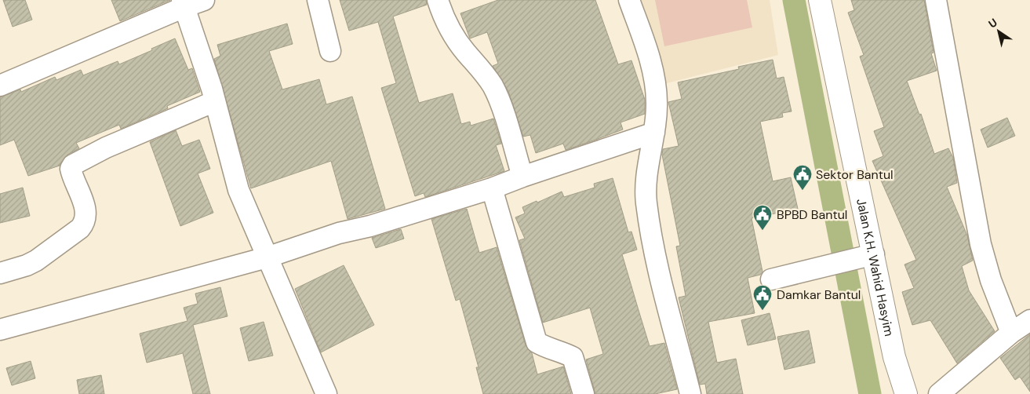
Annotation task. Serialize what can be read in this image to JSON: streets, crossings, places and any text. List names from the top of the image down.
{
  "streets": {
    "main road": ["Jalan K.H. Wahid Hasyim"]
  },
  "places": {
    "public building": ["Sektor Bantul", "BPBD Bantul", "Damkar Bantul"]
  },
  "north": "top left"
}
